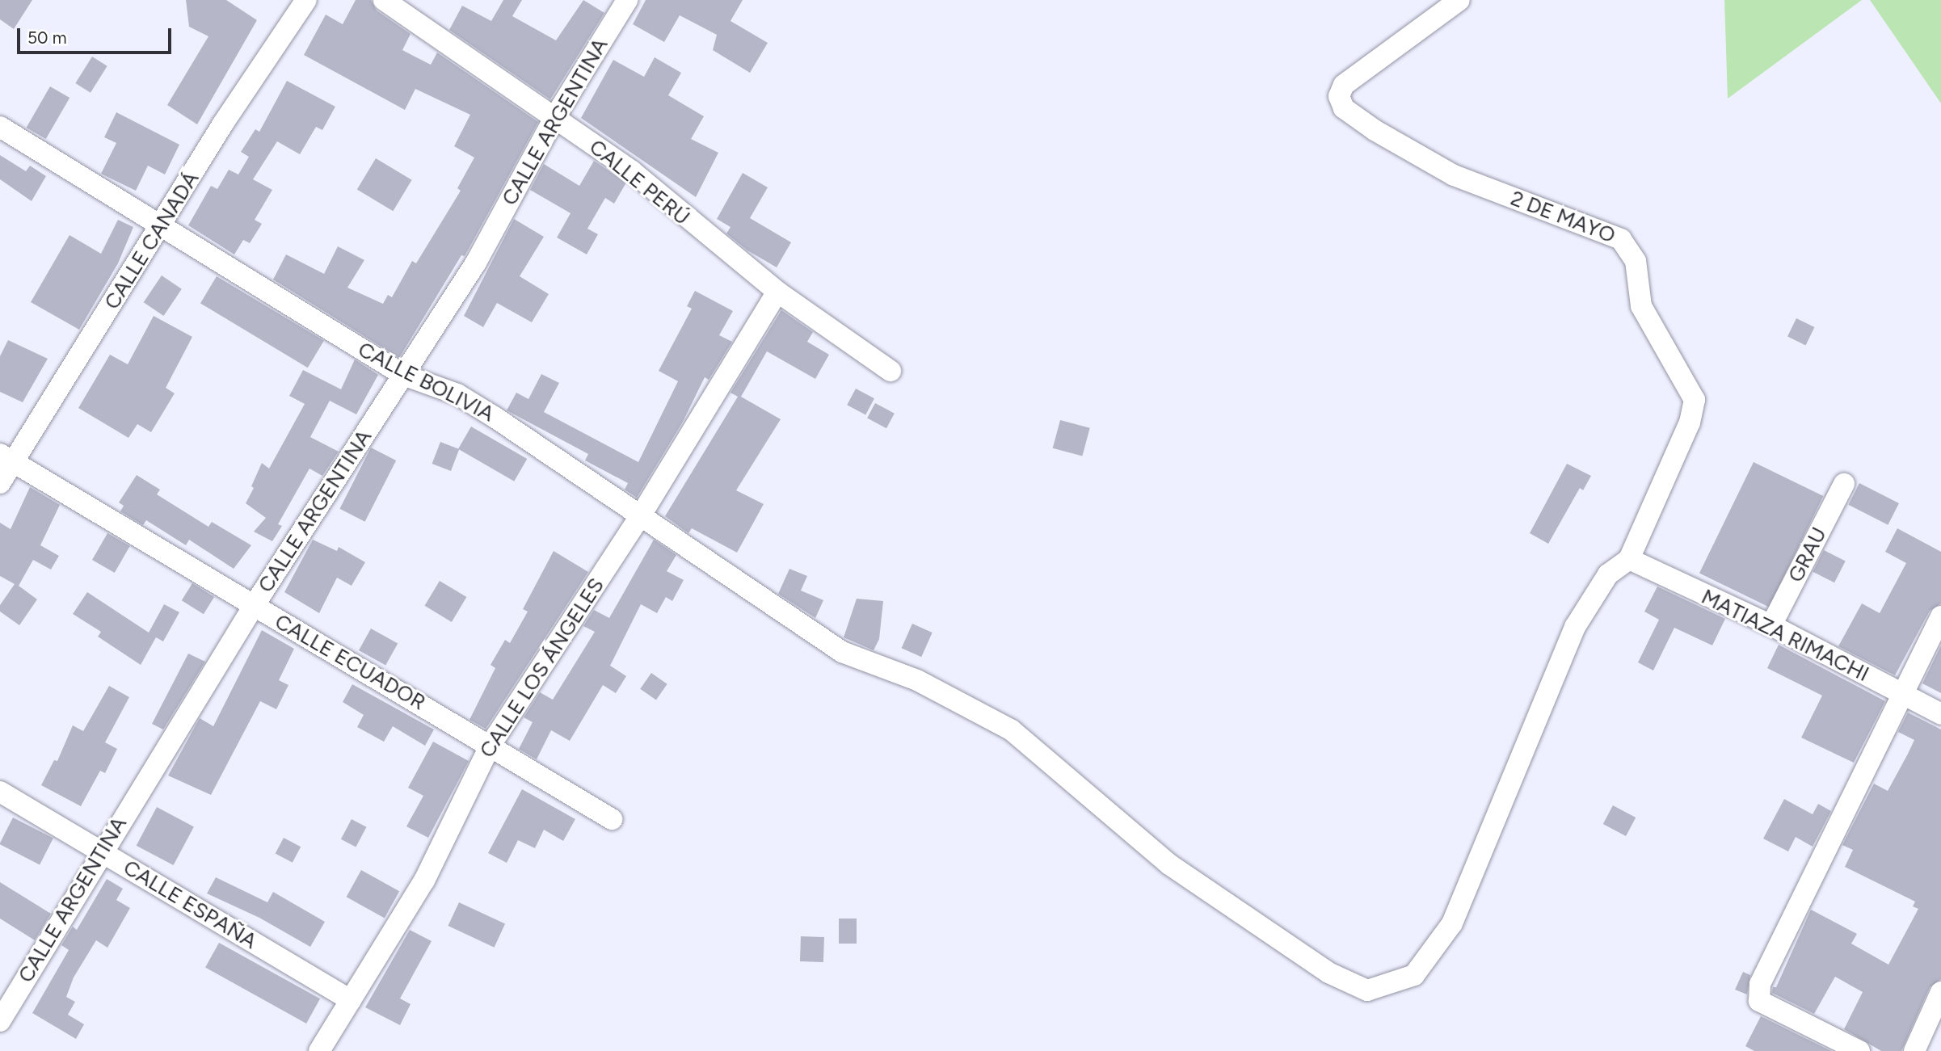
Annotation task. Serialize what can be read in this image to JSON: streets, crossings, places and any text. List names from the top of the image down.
{
  "streets": {
    "street": [
      "CALLE ARGENTINA",
      "CALLE PERÚ",
      "2 DE MAYO",
      "CALLE CANADÁ",
      "CALLE BOLIVIA",
      "GRAU",
      "MATIAZA RIMACHI",
      "CALLE ECUADOR",
      "CALLE LOS ÁNGELES",
      "CALLE ESPAÑA"
    ]
  },
  "crossings": [
    ["CALLE ARGENTINA", "CALLE PERÚ"],
    ["CALLE ARGENTINA", "CALLE BOLIVIA"],
    ["CALLE ARGENTINA", "CALLE ECUADOR"],
    ["CALLE ARGENTINA", "CALLE ESPAÑA"],
    ["CALLE PERÚ", "CALLE LOS ÁNGELES"],
    ["2 DE MAYO", "CALLE BOLIVIA"],
    ["2 DE MAYO", "MATIAZA RIMACHI"],
    ["CALLE CANADÁ", "CALLE BOLIVIA"],
    ["CALLE CANADÁ", "CALLE ECUADOR"],
    ["CALLE BOLIVIA", "MATIAZA RIMACHI"],
    ["CALLE BOLIVIA", "CALLE LOS ÁNGELES"],
    ["GRAU", "MATIAZA RIMACHI"],
    ["CALLE ECUADOR", "CALLE LOS ÁNGELES"],
    ["CALLE LOS ÁNGELES", "CALLE ESPAÑA"]
  ],
  "scale_bar": "50 m"
}
